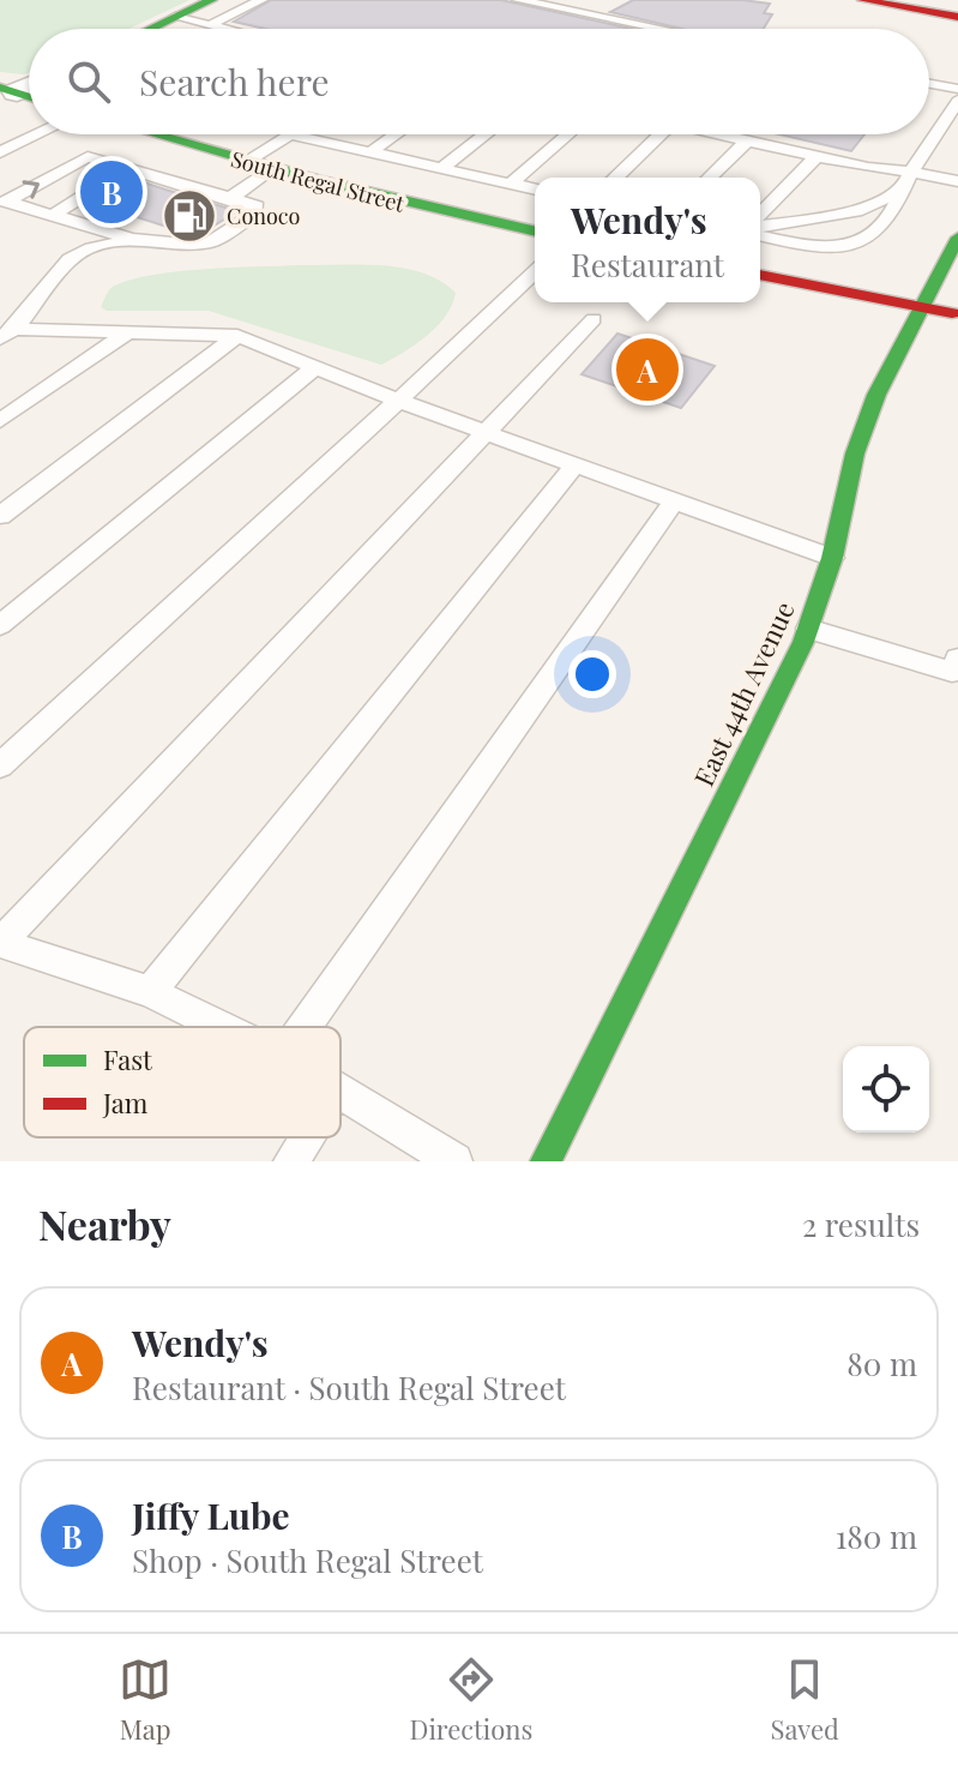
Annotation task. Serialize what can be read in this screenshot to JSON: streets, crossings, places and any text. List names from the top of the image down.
{
  "streets": {
    "street": ["South Regal Street", "East 44th Avenue"]
  },
  "places": {
    "fuel station": ["Conoco"]
  },
  "legend": ["Fast", "Jam"],
  "page": {
    "search": "Search here",
    "pins": ["B", "A"],
    "popup": ["Wendy's", "Restaurant"],
    "heading": ["Nearby", "2 results"],
    "list": [
      {
        "mark": "A",
        "name": "Wendy's",
        "note": "Restaurant · South Regal Street",
        "value": "80 m"
      },
      {
        "mark": "B",
        "name": "Jiffy Lube",
        "note": "Shop · South Regal Street",
        "value": "180 m"
      }
    ],
    "nav": ["Map", "Directions", "Saved"]
  }
}
